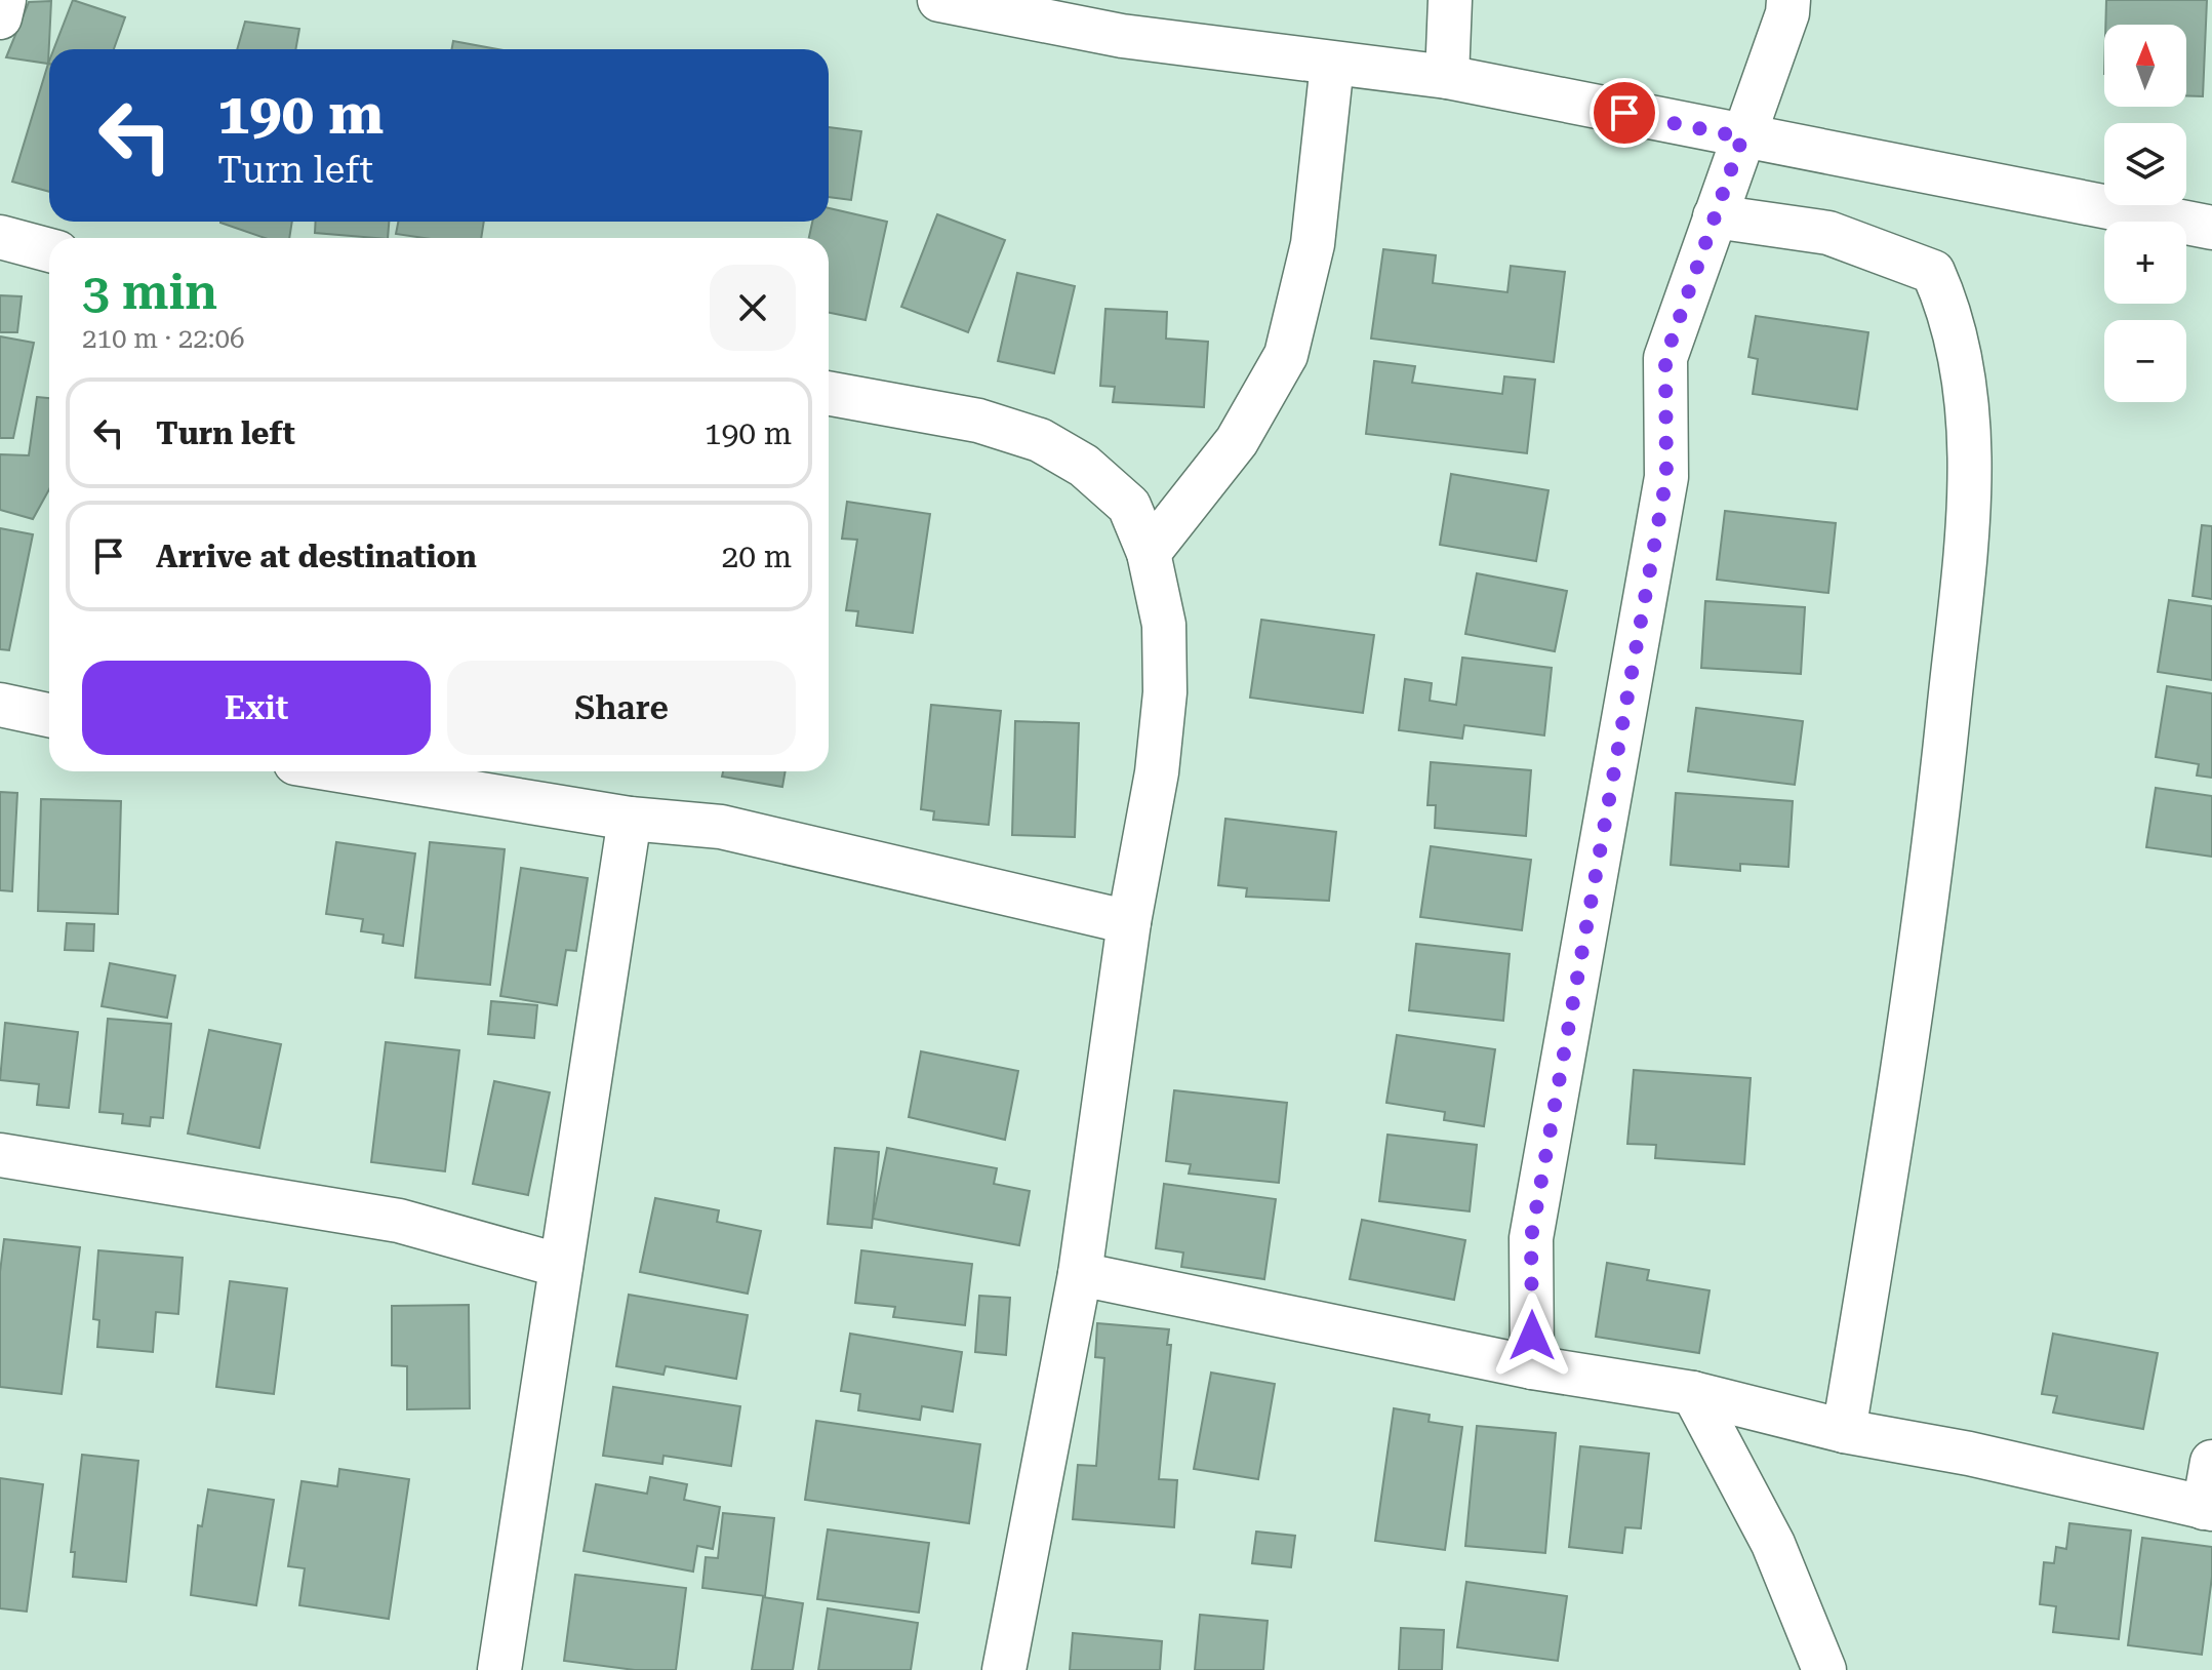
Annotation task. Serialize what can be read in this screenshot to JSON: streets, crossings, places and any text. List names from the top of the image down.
{
  "north": "top",
  "page": {
    "map_buttons": ["+", "−"],
    "turn": ["190 m", "Turn left"],
    "heading": ["3 min", "210 m · 22:06"],
    "list": [
      {
        "name": "Turn left",
        "value": "190 m"
      },
      {
        "name": "Arrive at destination",
        "value": "20 m"
      }
    ],
    "buttons": ["Exit", "Share"]
  }
}
